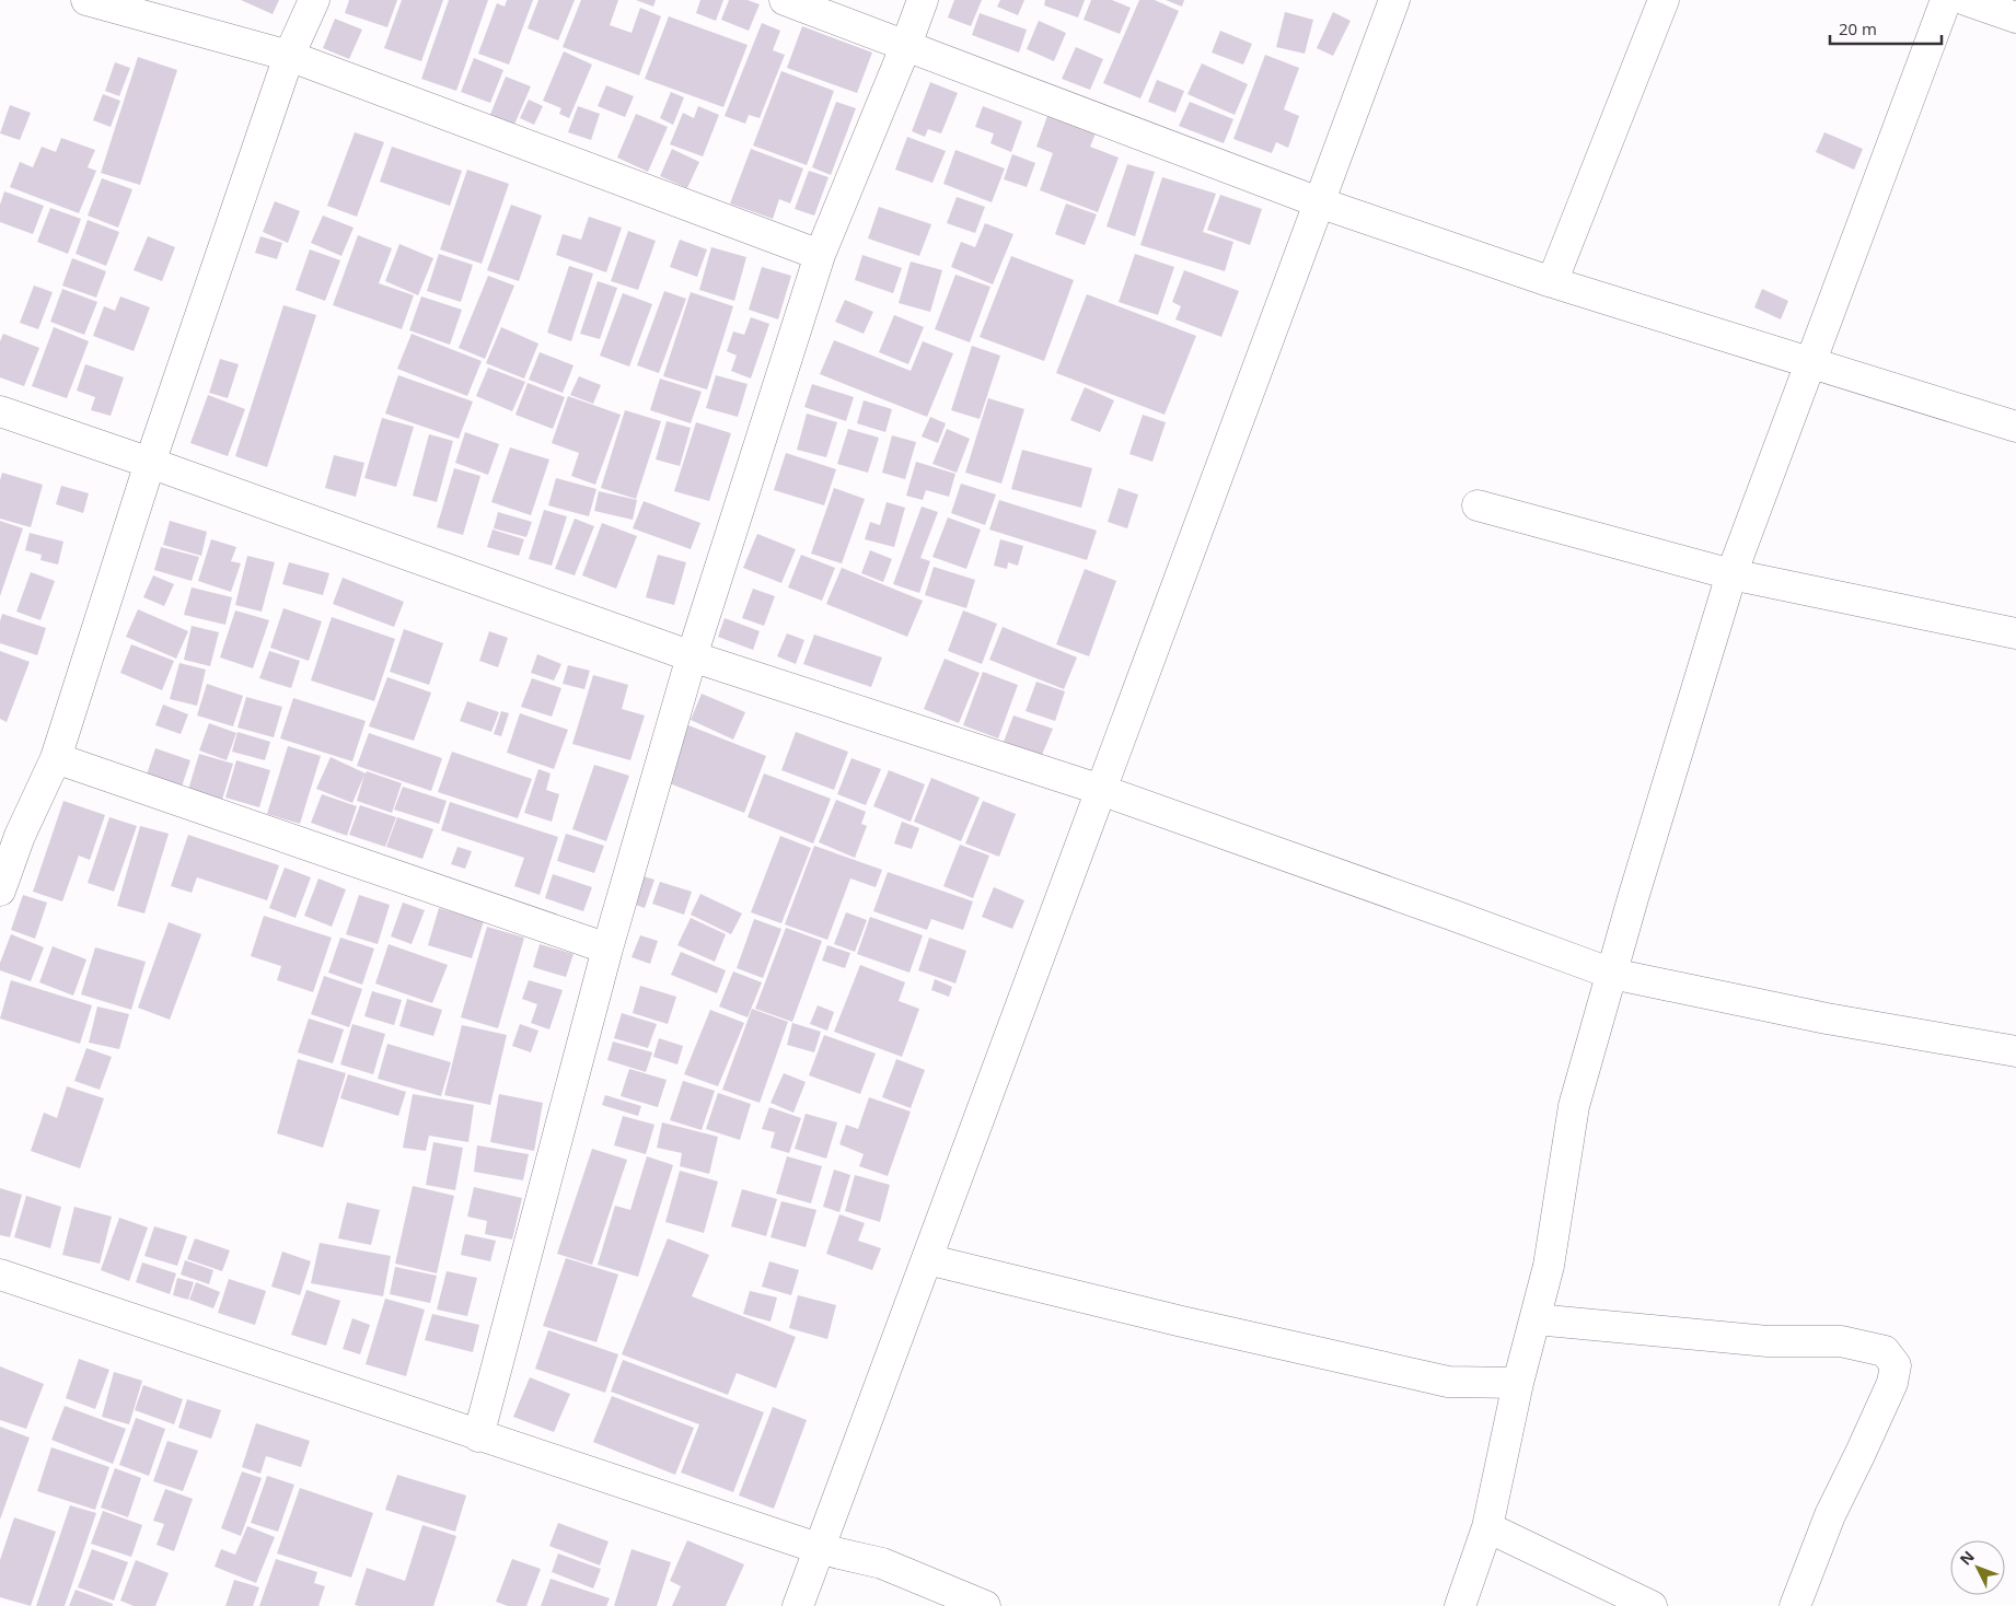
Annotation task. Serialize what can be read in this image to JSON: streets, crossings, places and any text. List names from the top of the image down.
{
  "scale_bar": "20 m",
  "north": "top left"
}
